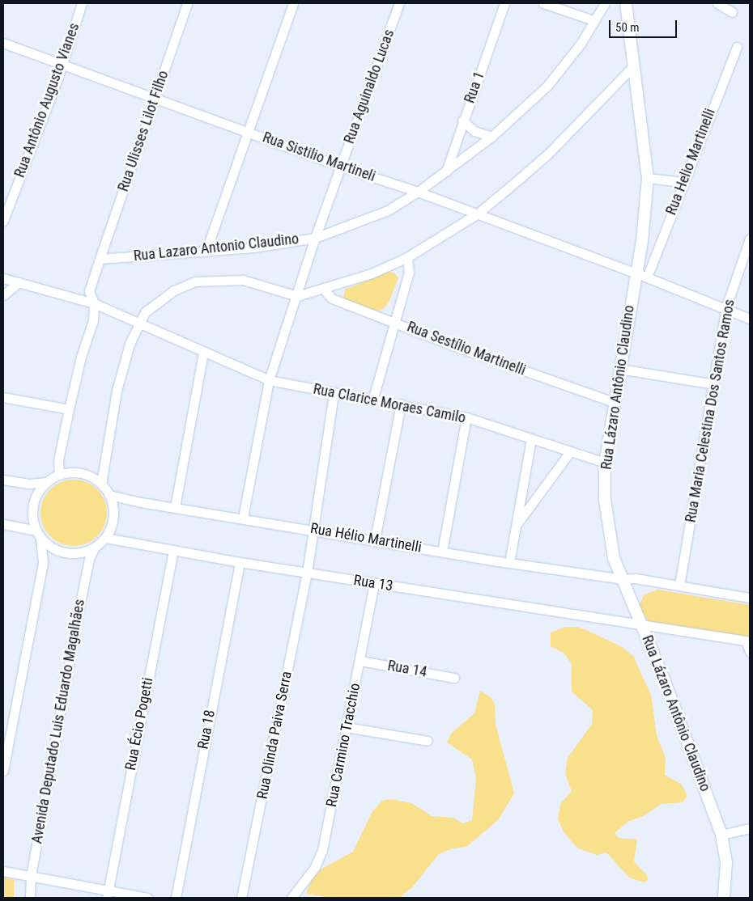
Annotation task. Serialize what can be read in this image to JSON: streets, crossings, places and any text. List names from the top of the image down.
{
  "streets": {
    "main road": ["Rua Lázaro Antônio Claudino"],
    "street": [
      "Rua Aguinaldo Lucas",
      "Rua 1",
      "Rua Antônio Augusto Vianes",
      "Rua Ulisses Lilot Filho",
      "Rua Sistilio Martineli",
      "Rua Helio Martinelli",
      "Rua Lazaro Antonio Claudino",
      "Rua Sestílio Martinelli",
      "Rua Clarice Moraes Camilo",
      "Rua Maria Celestina Dos Santos Ramos",
      "Rua Hélio Martinelli",
      "Rua 13",
      "Rua 14",
      "Avenida Deputado Luis Eduardo Magalhães",
      "Rua Écio Pogetti",
      "Rua 18",
      "Rua Olinda Paiva Serra",
      "Rua Carmino Tracchio"
    ]
  },
  "crossings": [
    ["Rua Aguinaldo Lucas", "Rua Sistilio Martineli"],
    ["Rua Aguinaldo Lucas", "Rua Lazaro Antonio Claudino"],
    ["Rua 1", "Rua Lazaro Antonio Claudino"],
    ["Rua Antônio Augusto Vianes", "Rua Sistilio Martineli"],
    ["Rua Ulisses Lilot Filho", "Rua Sistilio Martineli"],
    ["Rua Ulisses Lilot Filho", "Rua Lazaro Antonio Claudino"],
    ["Rua Sistilio Martineli", "Rua Helio Martinelli"],
    ["Rua Sistilio Martineli", "Rua Lazaro Antonio Claudino"],
    ["Rua Sistilio Martineli", "Rua Lázaro Antônio Claudino"],
    ["Rua Sistilio Martineli", "Rua Maria Celestina Dos Santos Ramos"],
    ["Rua Sestílio Martinelli", "Rua Lázaro Antônio Claudino"],
    ["Rua Lázaro Antônio Claudino", "Rua Clarice Moraes Camilo"],
    ["Rua Lázaro Antônio Claudino", "Rua Hélio Martinelli"],
    ["Rua Lázaro Antônio Claudino", "Rua 13"],
    ["Rua Clarice Moraes Camilo", "Rua Olinda Paiva Serra"],
    ["Rua Hélio Martinelli", "Rua 13"],
    ["Rua Hélio Martinelli", "Avenida Deputado Luis Eduardo Magalhães"],
    ["Rua Hélio Martinelli", "Rua Olinda Paiva Serra"],
    ["Rua 13", "Avenida Deputado Luis Eduardo Magalhães"],
    ["Rua 13", "Rua Écio Pogetti"],
    ["Rua 13", "Rua 18"],
    ["Rua 13", "Rua Olinda Paiva Serra"],
    ["Rua 13", "Rua Carmino Tracchio"],
    ["Rua 14", "Rua Carmino Tracchio"]
  ],
  "scale_bar": "50 m"
}
